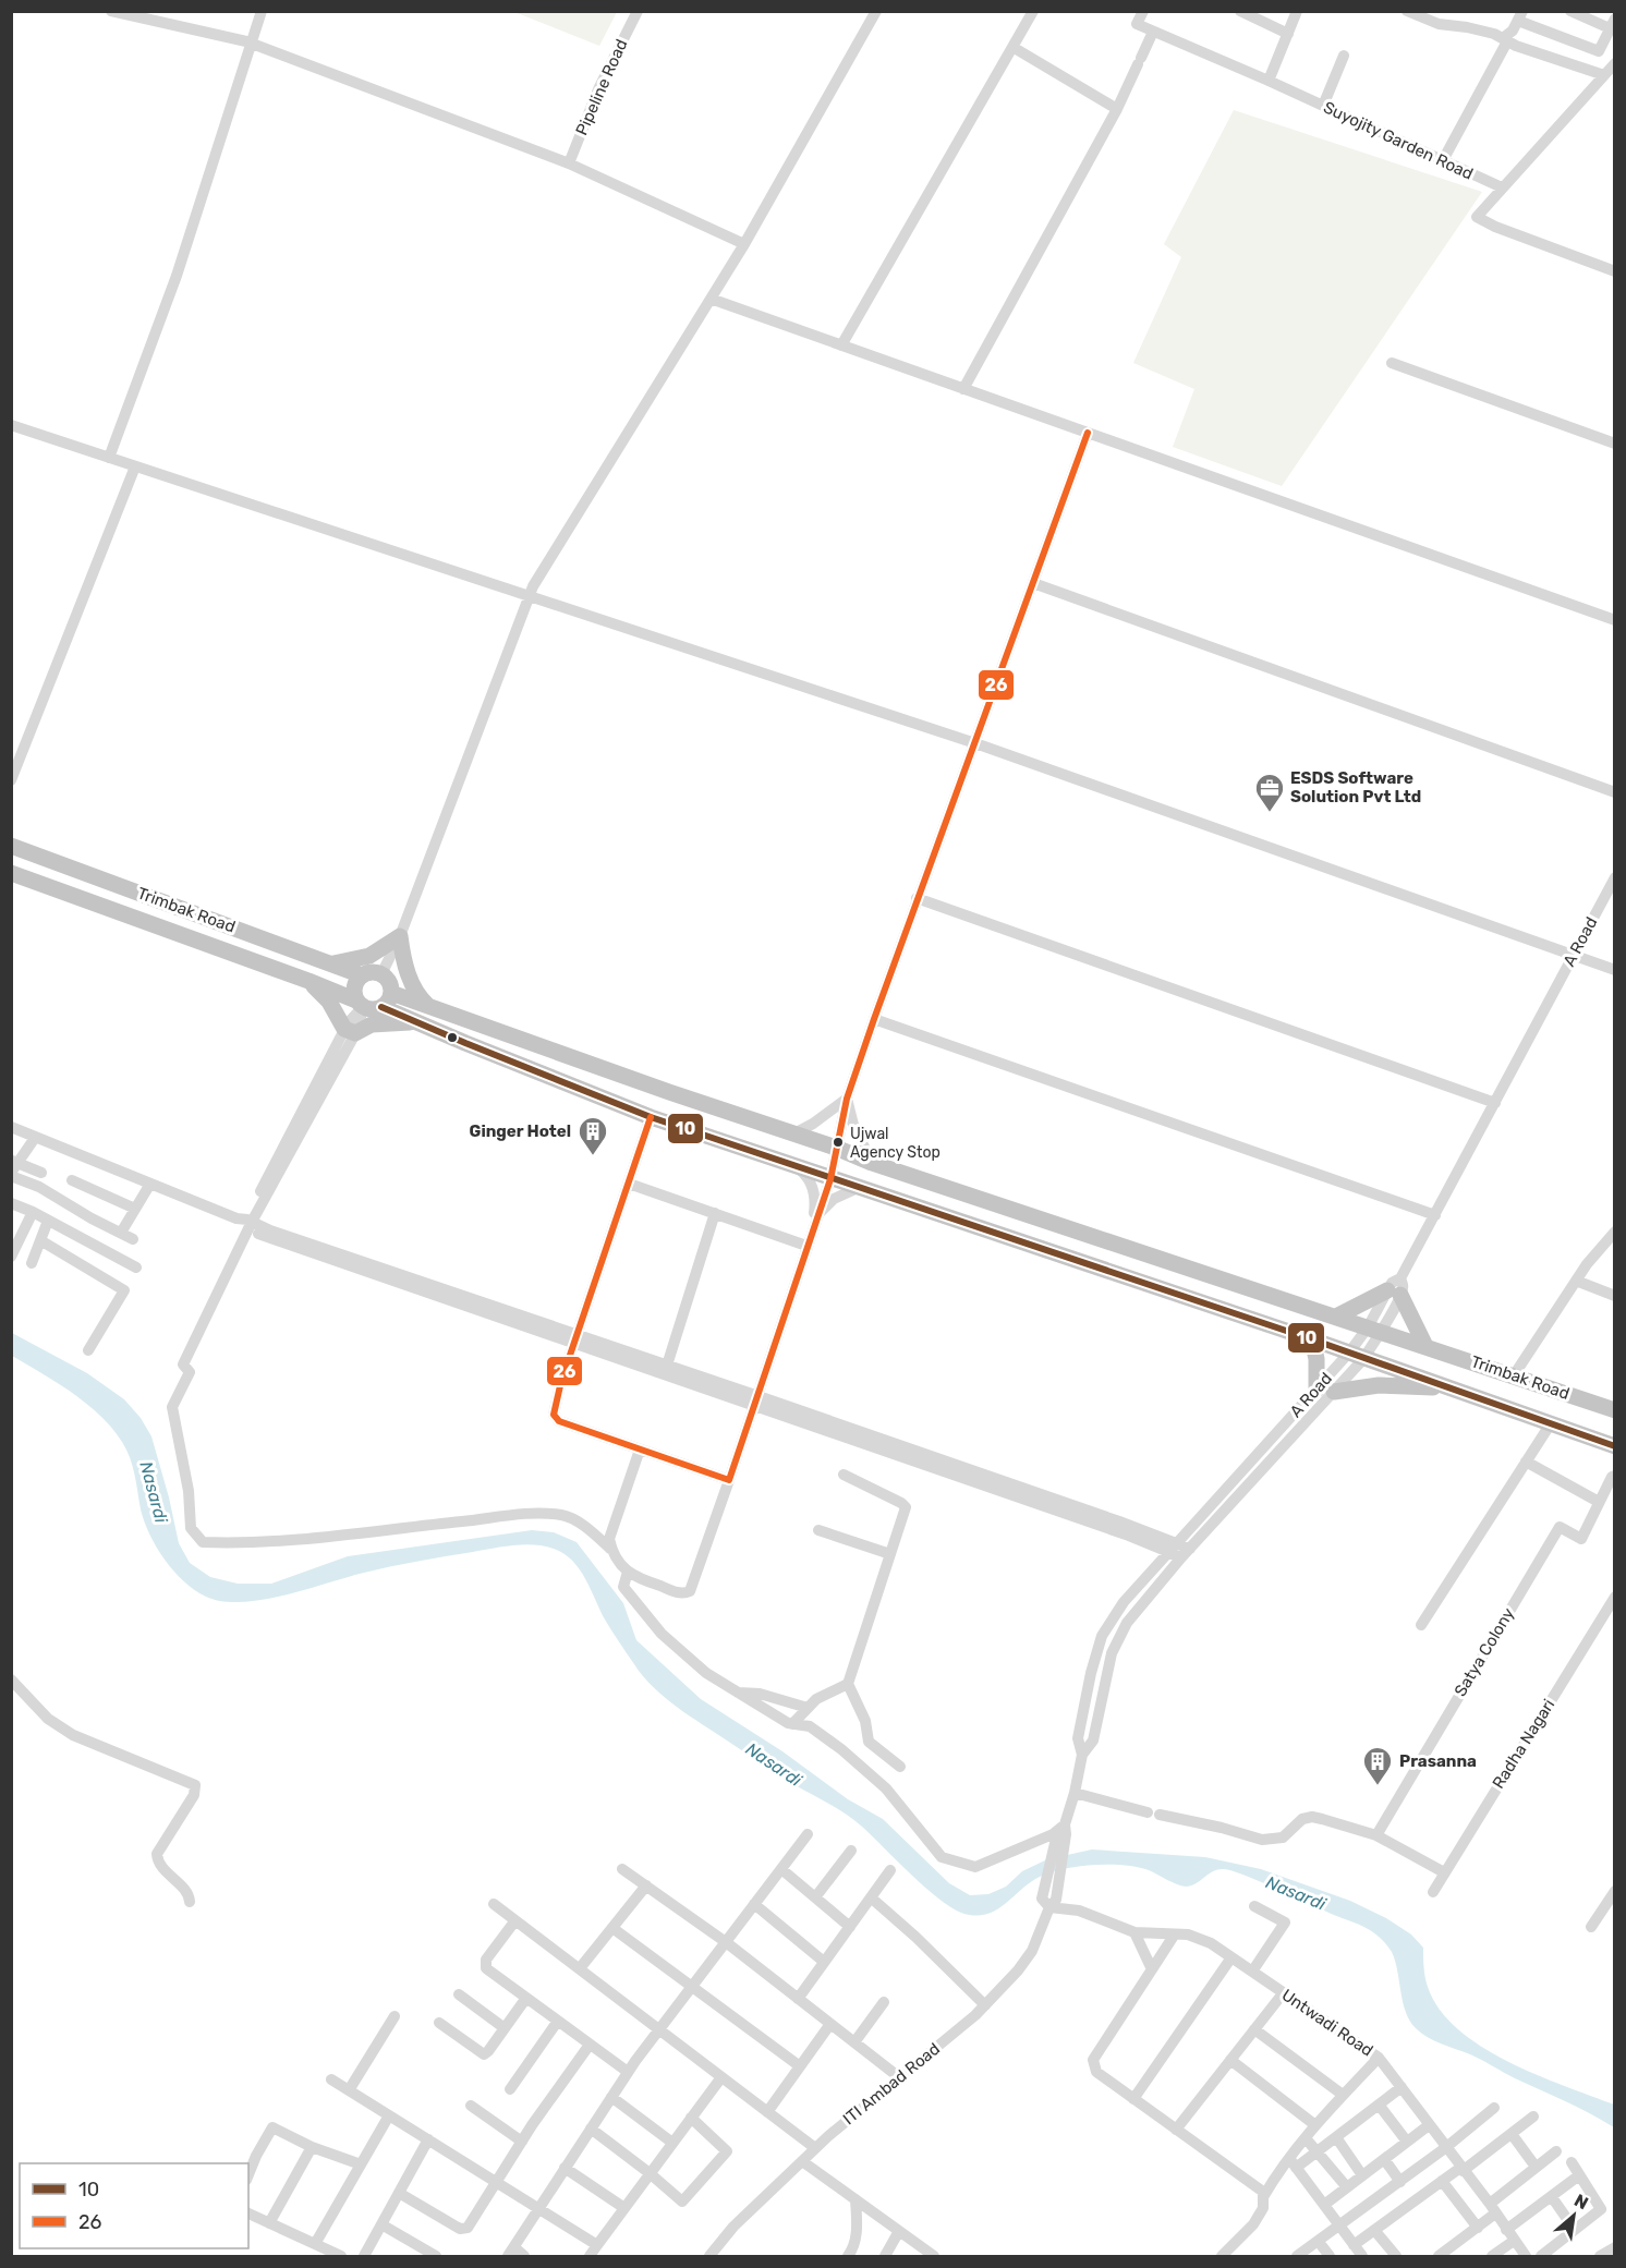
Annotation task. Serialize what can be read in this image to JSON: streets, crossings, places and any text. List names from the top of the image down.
{
  "streets": {
    "highway": ["Trimbak Road"],
    "street": [
      "Pipeline Road",
      "Suyojity Garden Road",
      "A Road",
      "Satya Colony",
      "Radha Nagari",
      "Untwadi Road",
      "ITI Ambad Road"
    ]
  },
  "crossings": [
    ["Trimbak Road", "A Road"],
    ["A Road", "Untwadi Road"],
    ["A Road", "ITI Ambad Road"],
    ["Untwadi Road", "ITI Ambad Road"]
  ],
  "water": ["Nasardi"],
  "places": {
    "office": ["ESDS Software Solution Pvt Ltd"],
    "other": ["Ujwal Agency Stop"],
    "building": ["Ginger Hotel", "Prasanna"]
  },
  "lines": ["transit line 26", "transit line 10"],
  "legend": ["10", "26"],
  "north": "top right"
}
